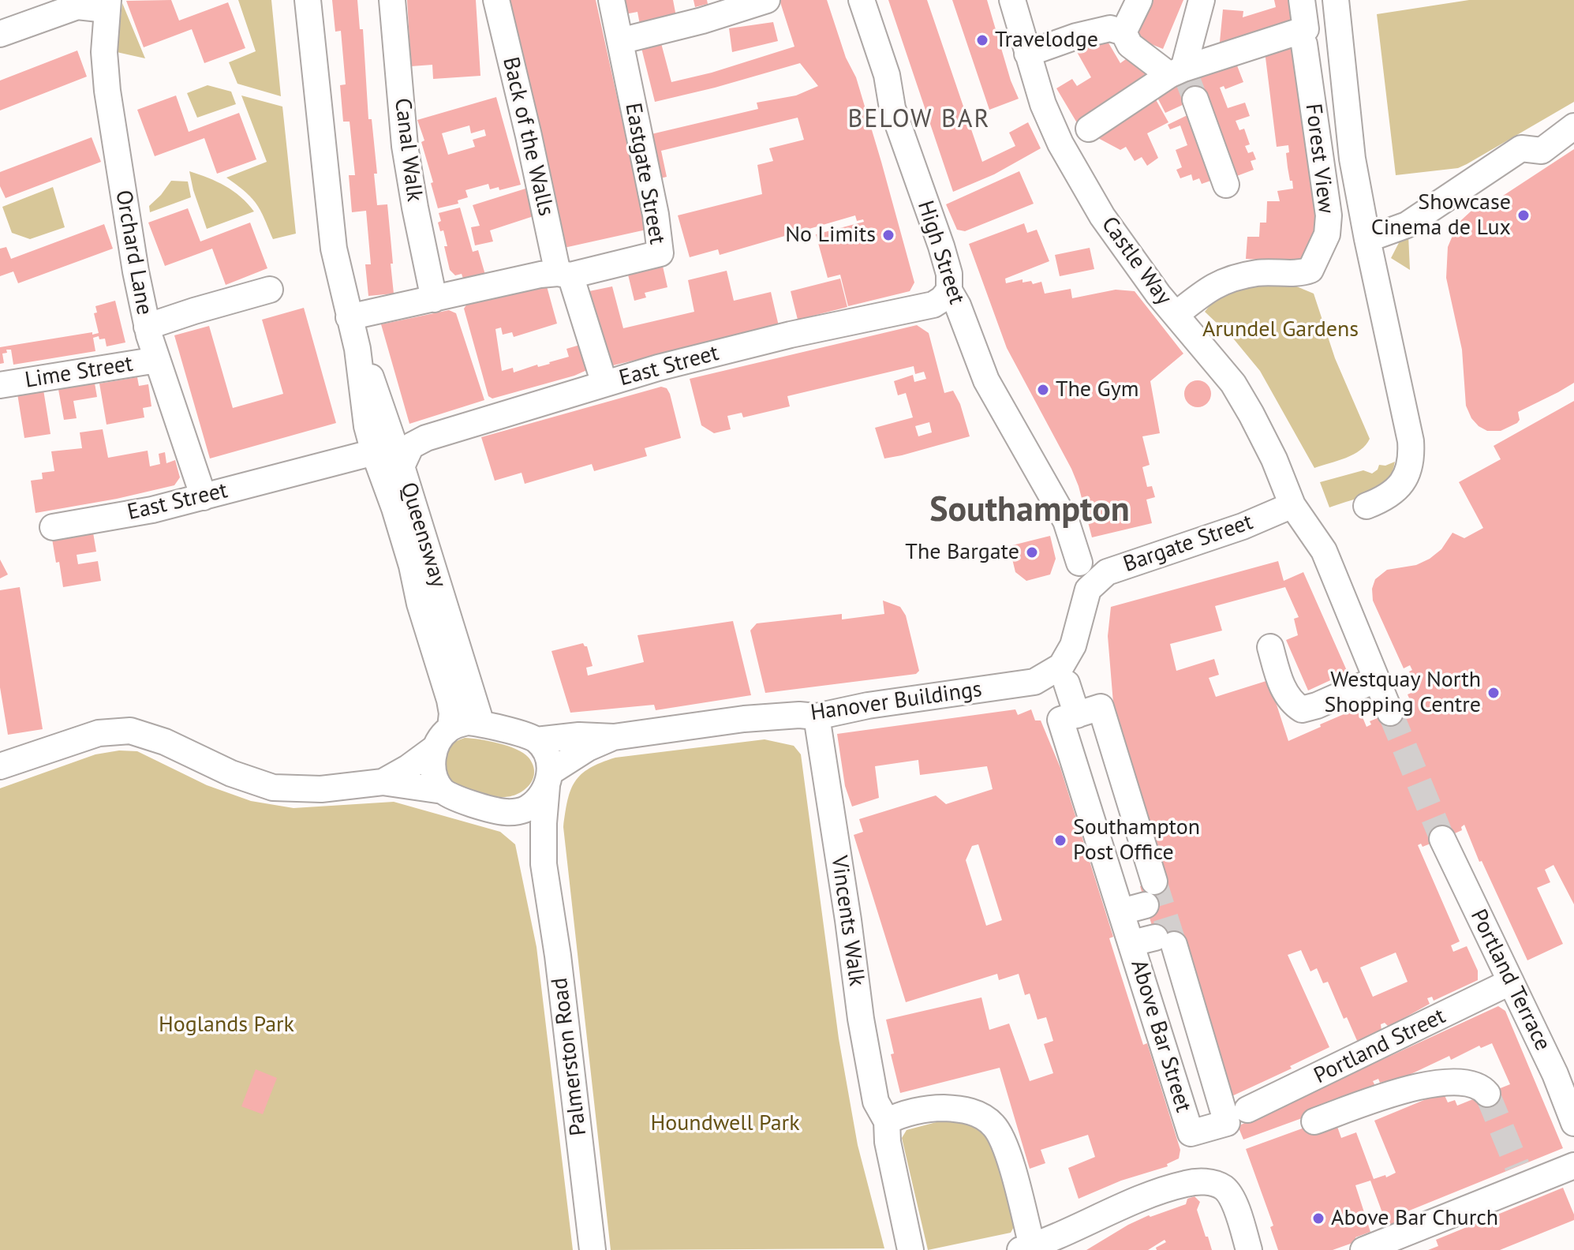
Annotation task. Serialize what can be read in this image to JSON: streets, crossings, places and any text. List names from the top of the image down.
{
  "streets": {
    "street": [
      "Back of the Walls",
      "Canal Walk",
      "Forest View",
      "Eastgate Street",
      "Orchard Lane",
      "High Street",
      "Castle Way",
      "East Street",
      "Lime Street",
      "Queensway",
      "Bargate Street",
      "Hanover Buildings",
      "Vincents Walk",
      "Portland Terrace",
      "Above Bar Street",
      "Portland Street",
      "Palmerston Road"
    ]
  },
  "crossings": [
    ["Back of the Walls", "Eastgate Street"],
    ["Back of the Walls", "East Street"],
    ["Forest View", "Castle Way"],
    ["Orchard Lane", "East Street"],
    ["Orchard Lane", "Lime Street"],
    ["High Street", "East Street"],
    ["Castle Way", "Bargate Street"],
    ["East Street", "Queensway"],
    ["Queensway", "Hanover Buildings"],
    ["Queensway", "Palmerston Road"],
    ["Bargate Street", "Hanover Buildings"],
    ["Hanover Buildings", "Vincents Walk"],
    ["Hanover Buildings", "Palmerston Road"],
    ["Portland Terrace", "Portland Street"]
  ],
  "districts": ["BELOW BAR", "Southampton"],
  "parks": ["Arundel Gardens", "Hoglands Park", "Houndwell Park"],
  "places": [
    "Travelodge",
    "Showcase Cinema de Lux",
    "No Limits",
    "The Gym",
    "The Bargate",
    "Westquay North Shopping Centre",
    "Southampton Post Office",
    "Above Bar Church"
  ]
}
